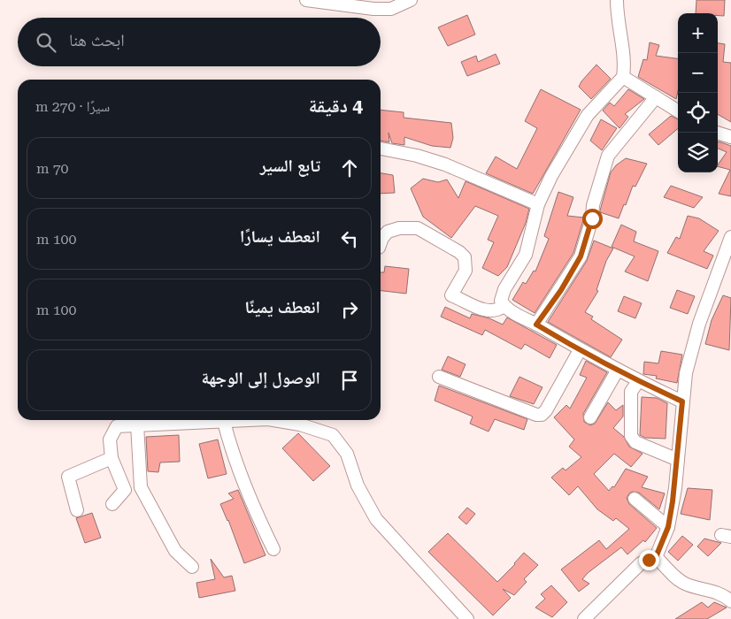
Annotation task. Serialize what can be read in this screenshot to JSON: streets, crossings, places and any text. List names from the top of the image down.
{
  "page": {
    "map_buttons": ["+", "−"],
    "search": "ابحث هنا",
    "heading": ["4 دقيقة", "سيرًا · 270 m"],
    "list": [
      ["تابع السير", "70 m"],
      ["انعطف يسارًا", "100 m"],
      ["انعطف يمينًا", "100 m"],
      "الوصول إلى الوجهة"
    ]
  }
}
